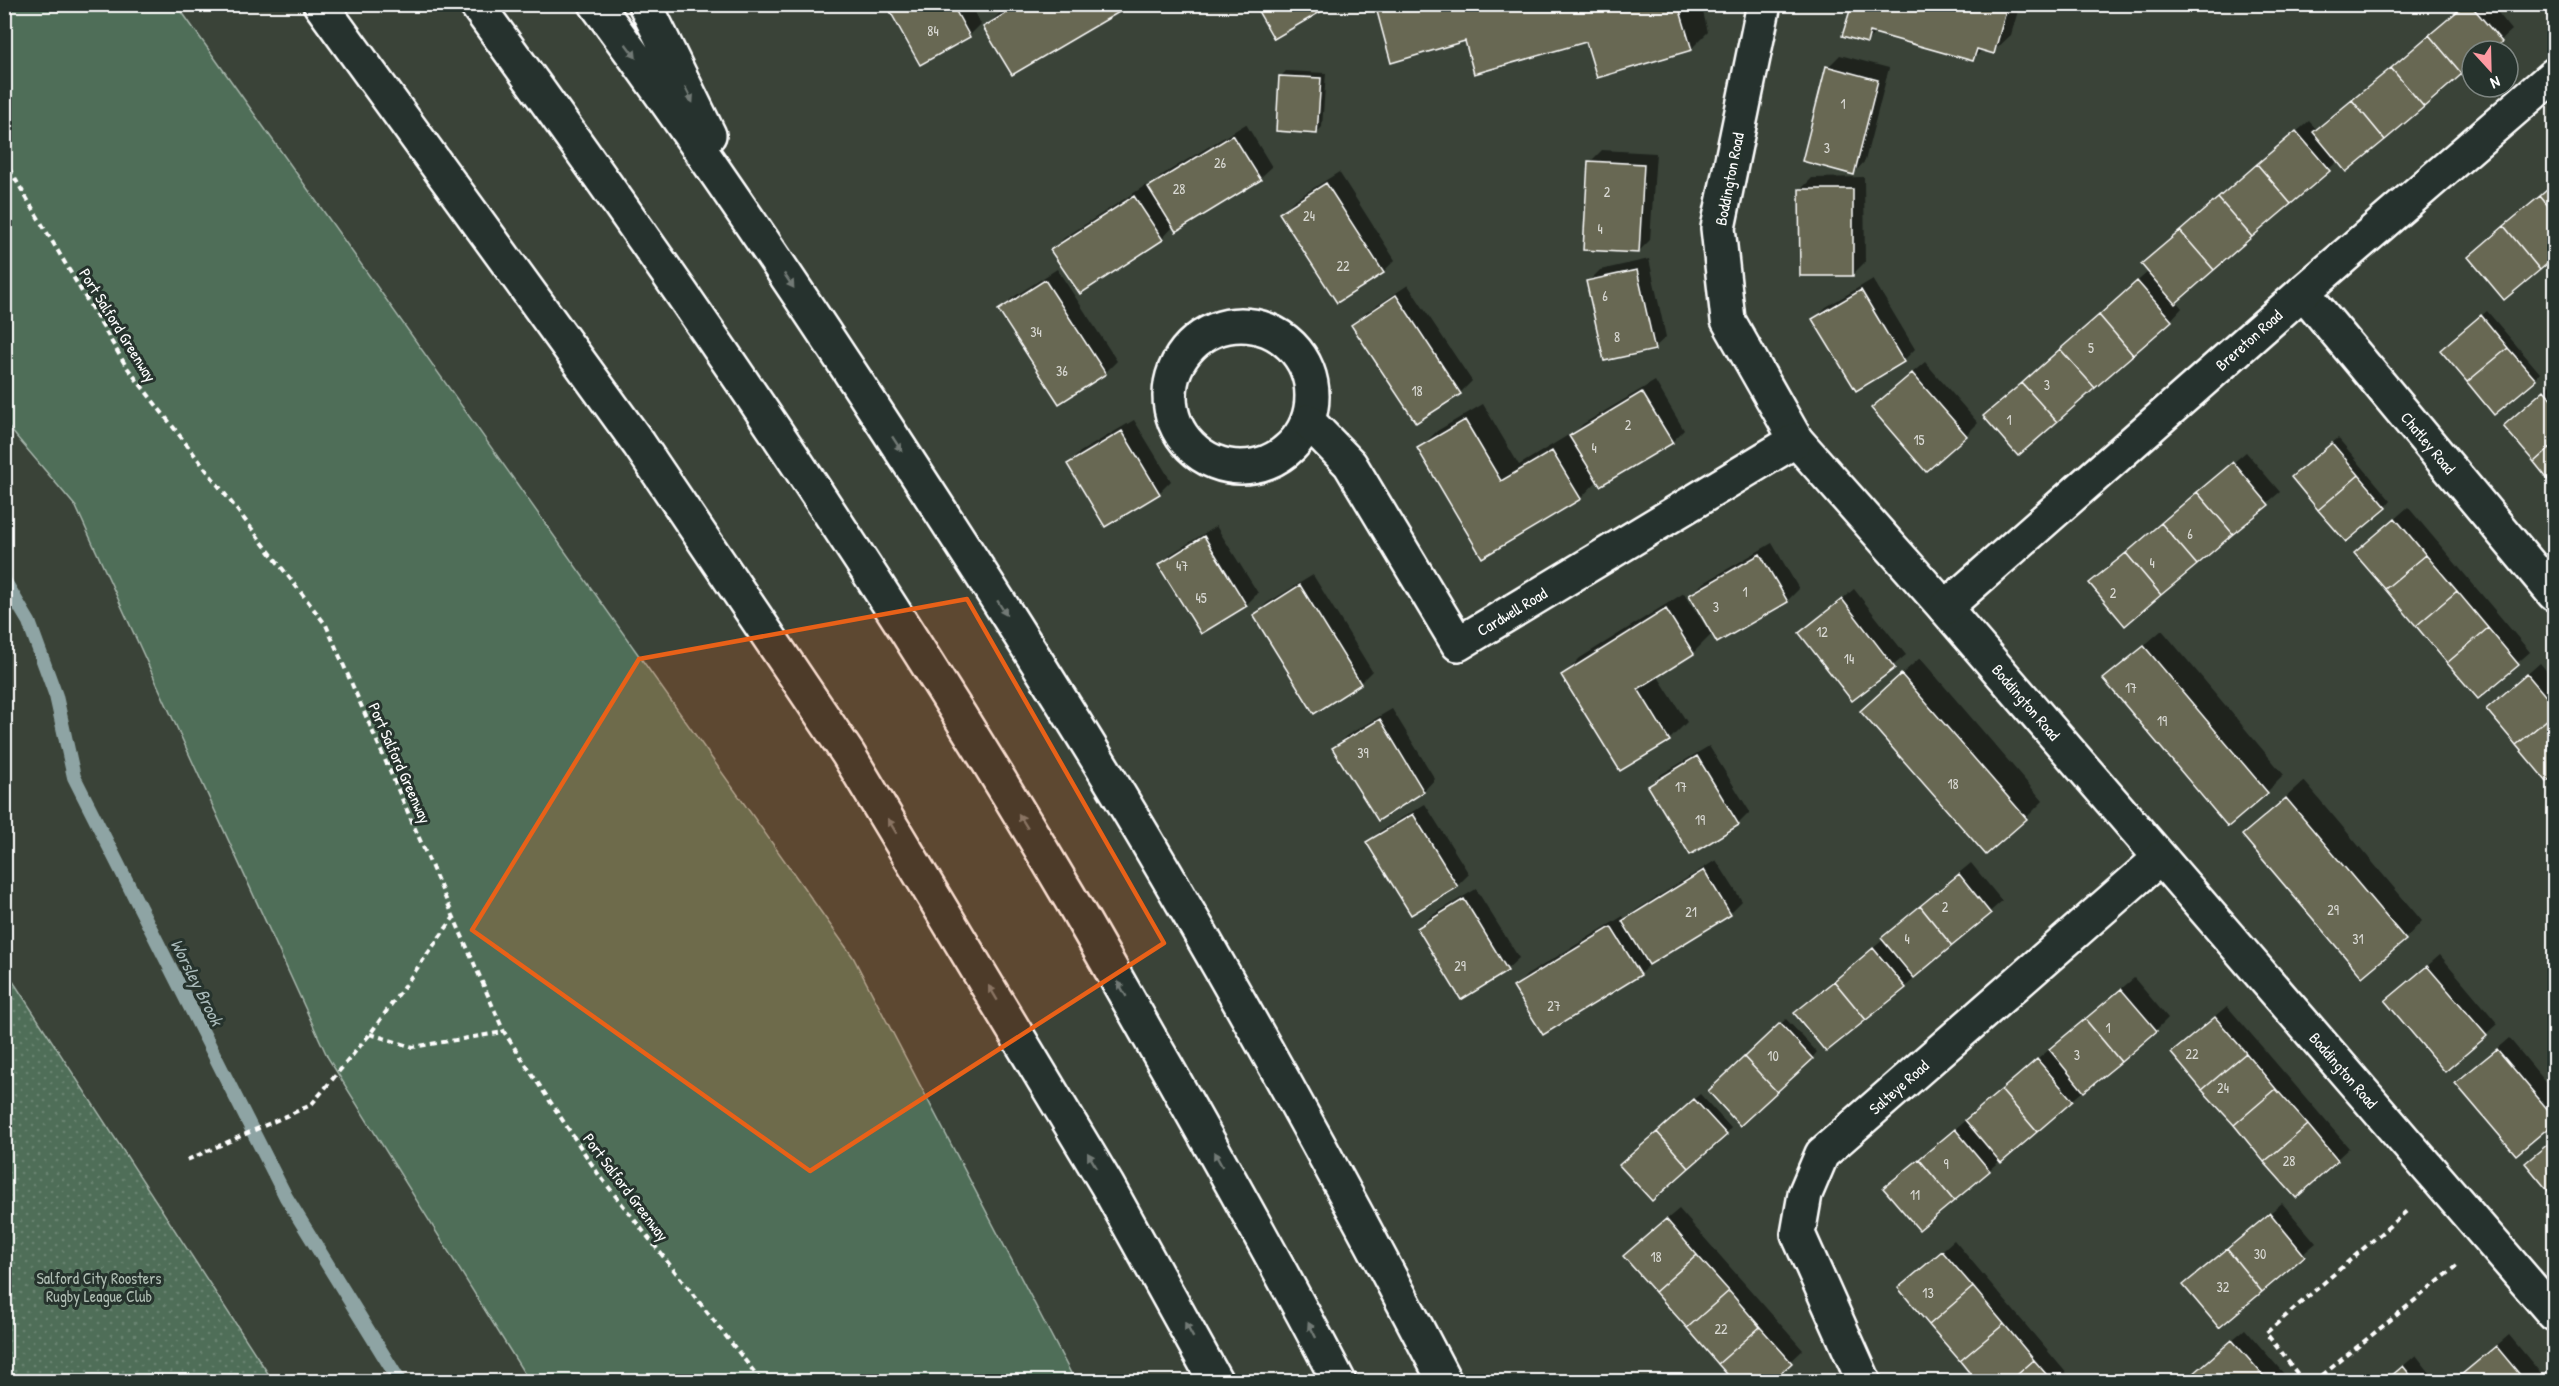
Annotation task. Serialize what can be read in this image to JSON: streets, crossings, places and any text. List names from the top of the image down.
{
  "streets": {
    "main road": [
      "Boddington Road",
      "Brereton Road",
      "Chatley Road",
      "Cardwell Road",
      "Salteye Road"
    ],
    "path": ["Port Salford Greenway"]
  },
  "crossings": [
    ["Boddington Road", "Brereton Road"],
    ["Boddington Road", "Cardwell Road"],
    ["Boddington Road", "Salteye Road"],
    ["Brereton Road", "Chatley Road"]
  ],
  "water": ["Worsley Brook"],
  "parks": ["Salford City Roosters Rugby League Club"],
  "house_numbers": [
    "84",
    "1",
    "3",
    "26",
    "28",
    "2",
    "24",
    "4",
    "22",
    "6",
    "34",
    "8",
    "5",
    "36",
    "3",
    "18",
    "1",
    "2",
    "15",
    "4",
    "6",
    "4",
    "47",
    "1",
    "2",
    "45",
    "3",
    "12",
    "14",
    "17",
    "19",
    "39",
    "18",
    "17",
    "19",
    "2",
    "29",
    "21",
    "4",
    "31",
    "29",
    "27",
    "1",
    "22",
    "3",
    "10",
    "24",
    "28",
    "9",
    "11",
    "30",
    "18",
    "32",
    "13",
    "22"
  ],
  "north": "bottom"
}
